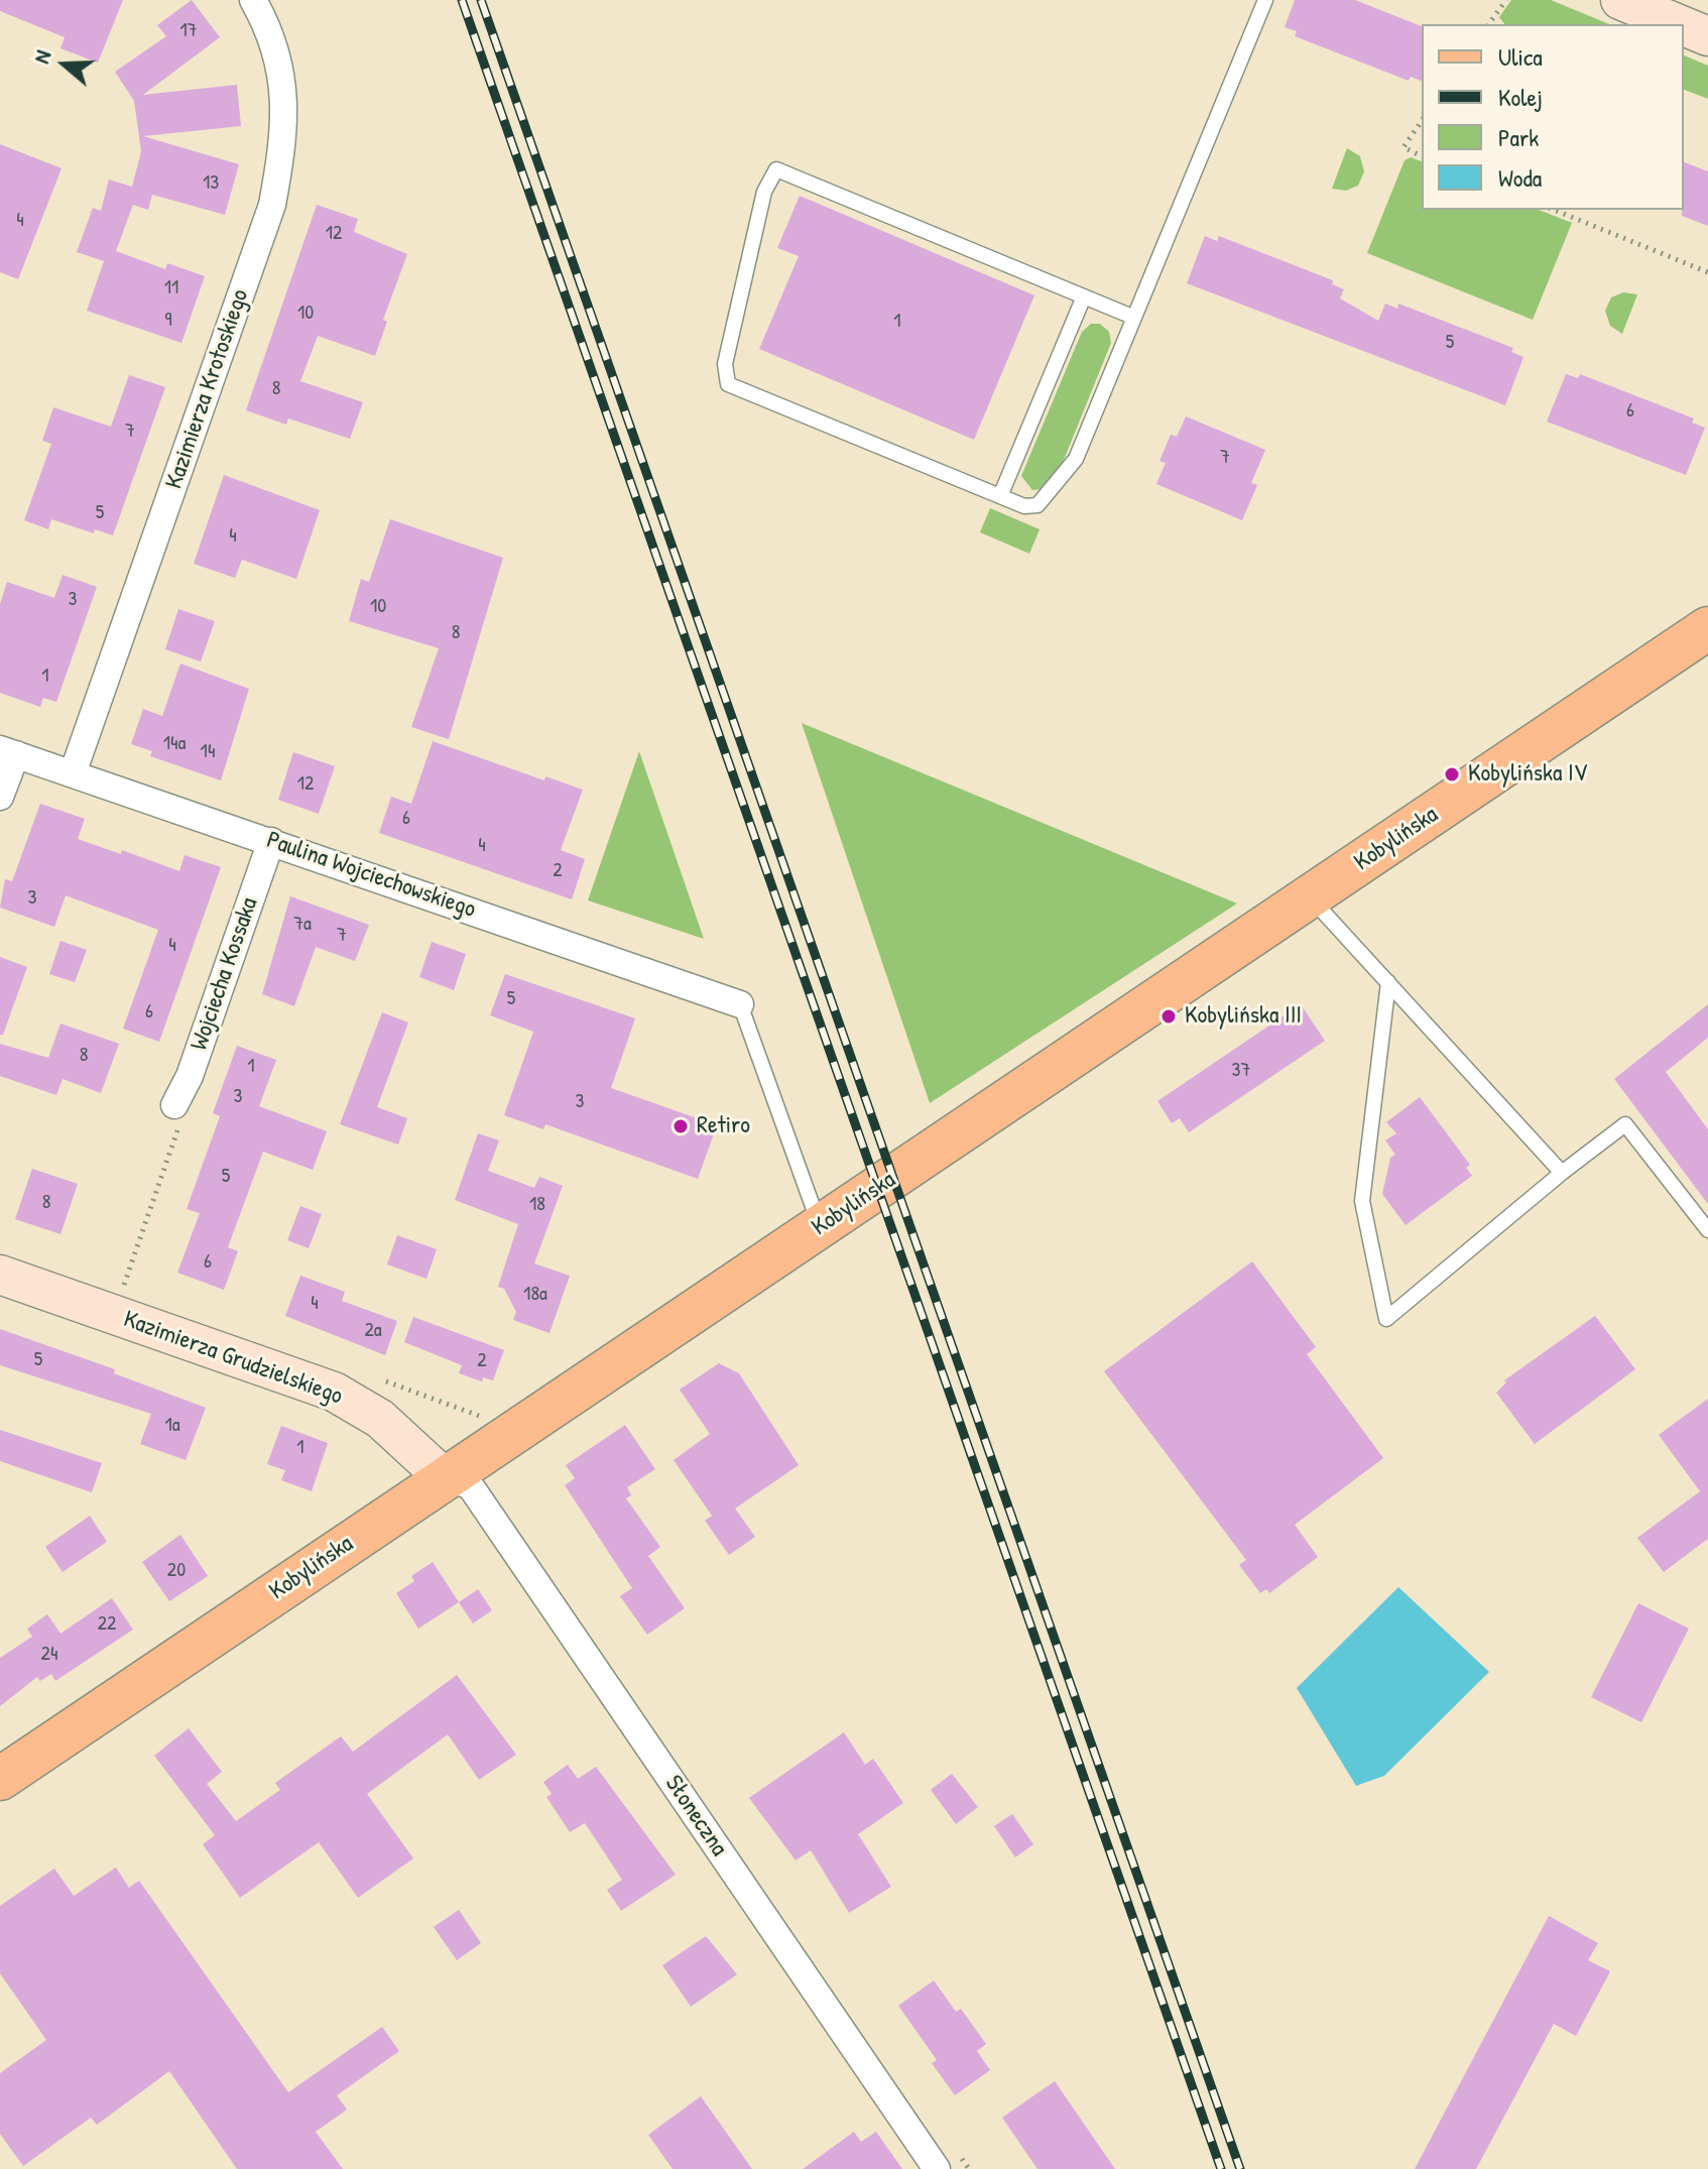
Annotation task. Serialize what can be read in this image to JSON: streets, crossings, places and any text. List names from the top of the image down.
{
  "streets": {
    "main road": ["Kobylińska"],
    "street": [
      "Kazimierza Krotoskiego",
      "Paulina Wojciechowskiego",
      "Wojciecha Kossaka",
      "Kazimierza Grudzielskiego",
      "Słoneczna"
    ]
  },
  "crossings": [
    ["Kazimierza Krotoskiego", "Paulina Wojciechowskiego"],
    ["Kobylińska", "Kazimierza Grudzielskiego"],
    ["Kobylińska", "Słoneczna"],
    ["Paulina Wojciechowskiego", "Wojciecha Kossaka"],
    ["Kazimierza Grudzielskiego", "Słoneczna"]
  ],
  "places": ["Kobylińska IV", "Kobylińska III", "Retiro"],
  "house_numbers": [
    "17",
    "13",
    "4",
    "12",
    "11",
    "10",
    "9",
    "1",
    "5",
    "8",
    "6",
    "7",
    "7",
    "5",
    "4",
    "3",
    "10",
    "8",
    "1",
    "14a",
    "14",
    "12",
    "6",
    "4",
    "2",
    "3",
    "7a",
    "7",
    "4",
    "5",
    "6",
    "8",
    "1",
    "37",
    "3",
    "3",
    "5",
    "8",
    "18",
    "6",
    "18a",
    "4",
    "2a",
    "5",
    "2",
    "1a",
    "1",
    "20",
    "22",
    "24"
  ],
  "legend": [
    "Ulica",
    "Kolej",
    "Park",
    "Woda"
  ],
  "north": "left"
}
